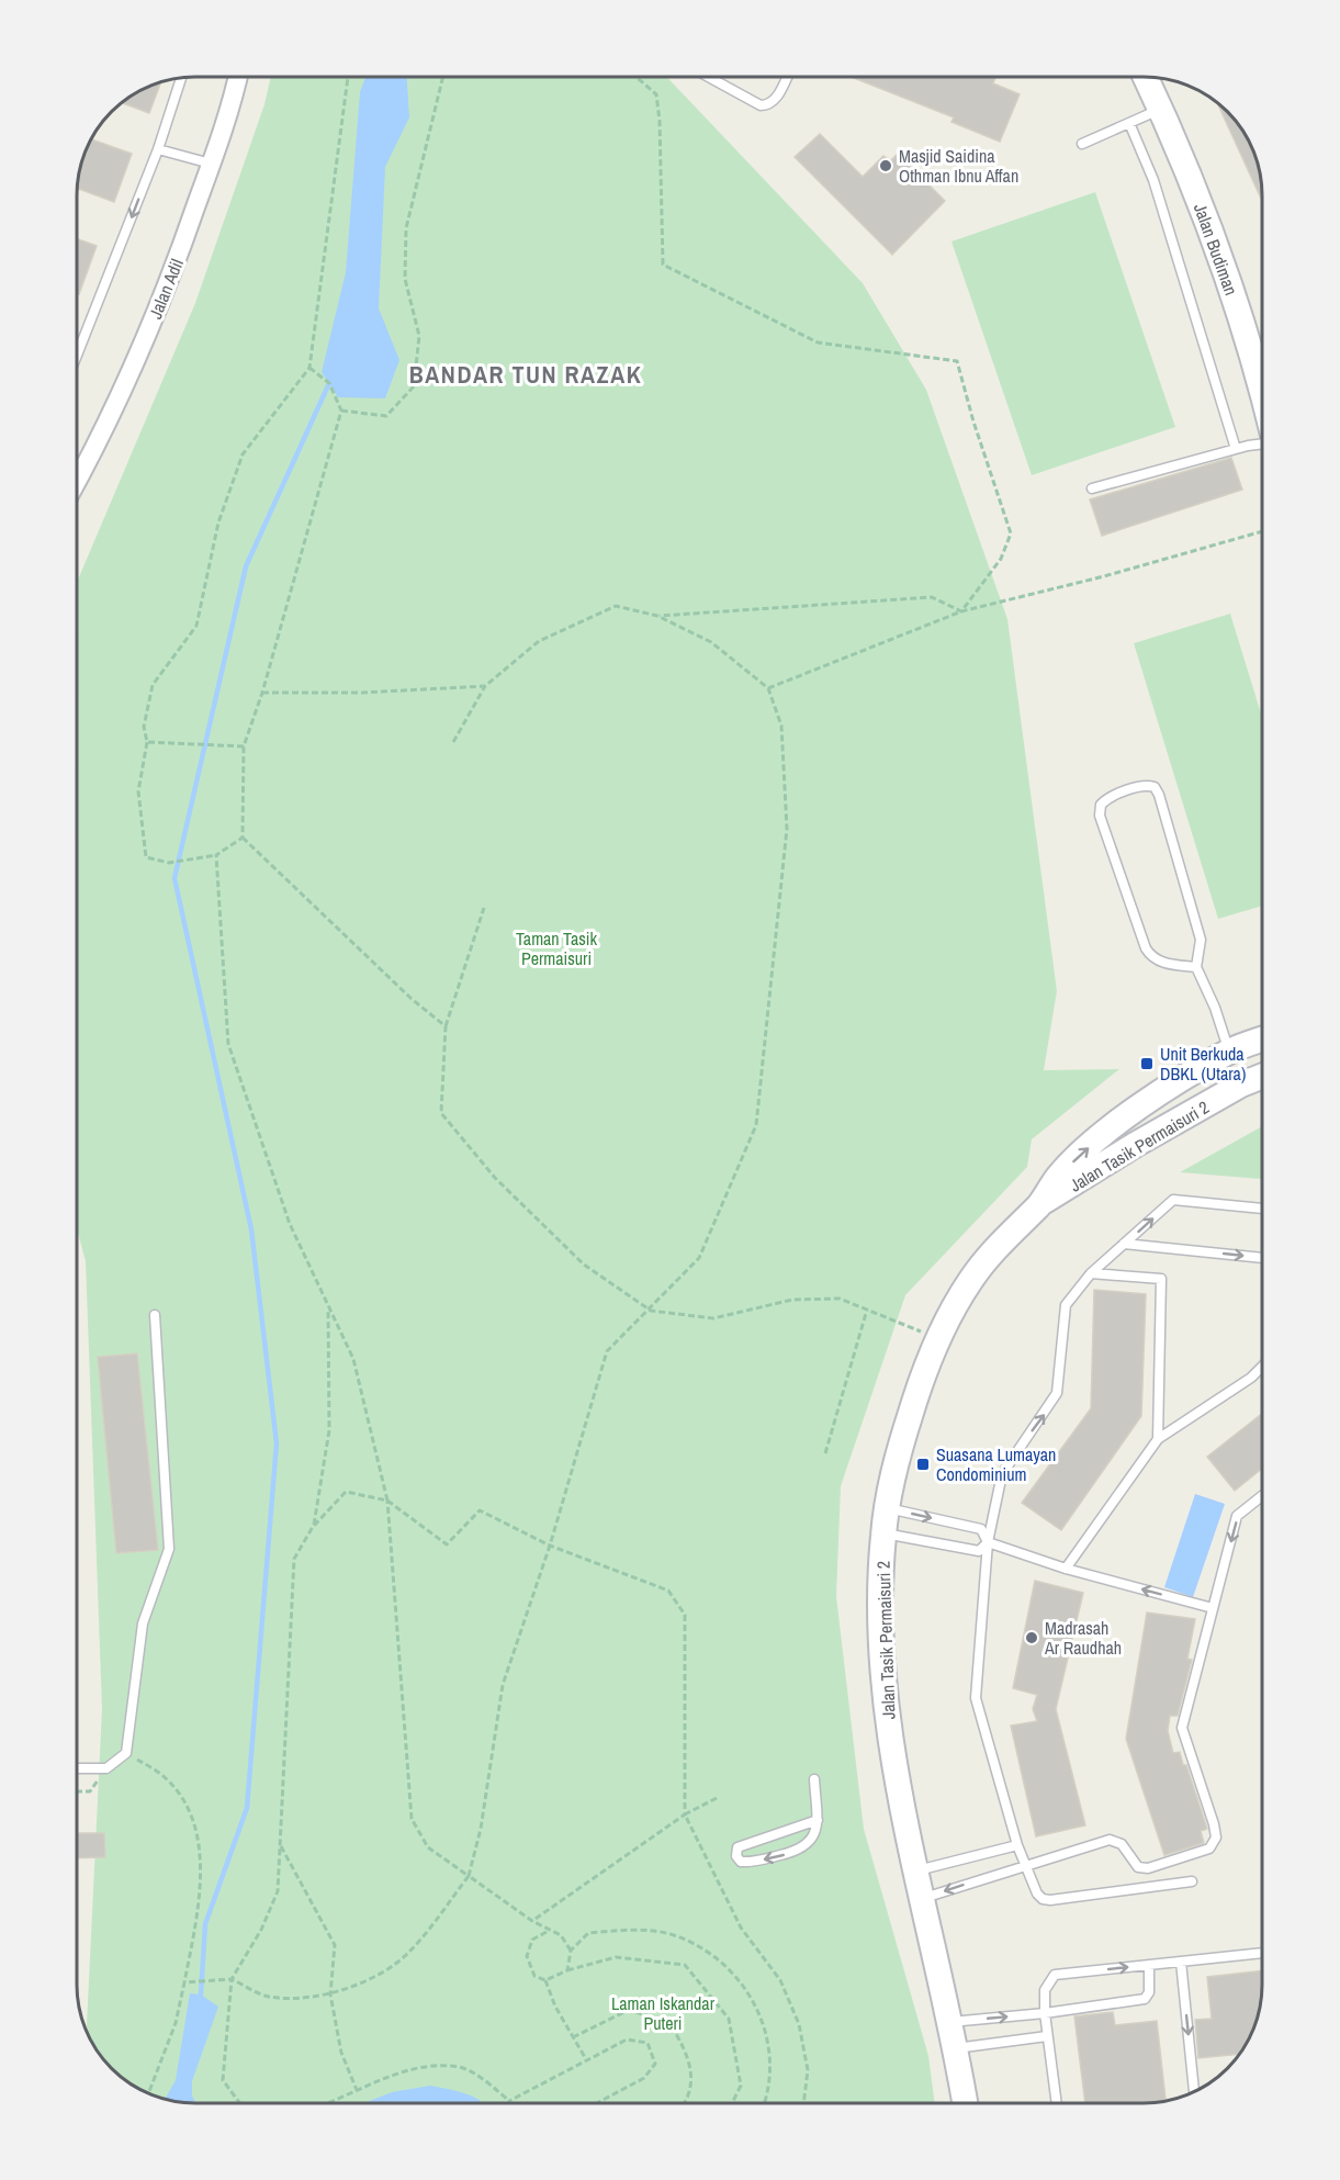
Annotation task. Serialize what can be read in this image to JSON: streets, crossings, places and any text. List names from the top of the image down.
{
  "streets": {
    "street": ["Jalan Budiman", "Jalan Adil", "Jalan Tasik Permaisuri 2"]
  },
  "districts": ["BANDAR TUN RAZAK"],
  "parks": ["Taman Tasik Permaisuri", "Laman Iskandar Puteri"],
  "places": {
    "other": ["Masjid Saidina Othman Ibnu Affan", "Madrasah Ar Raudhah"],
    "transit": ["Unit Berkuda DBKL (Utara)", "Suasana Lumayan Condominium"]
  }
}
